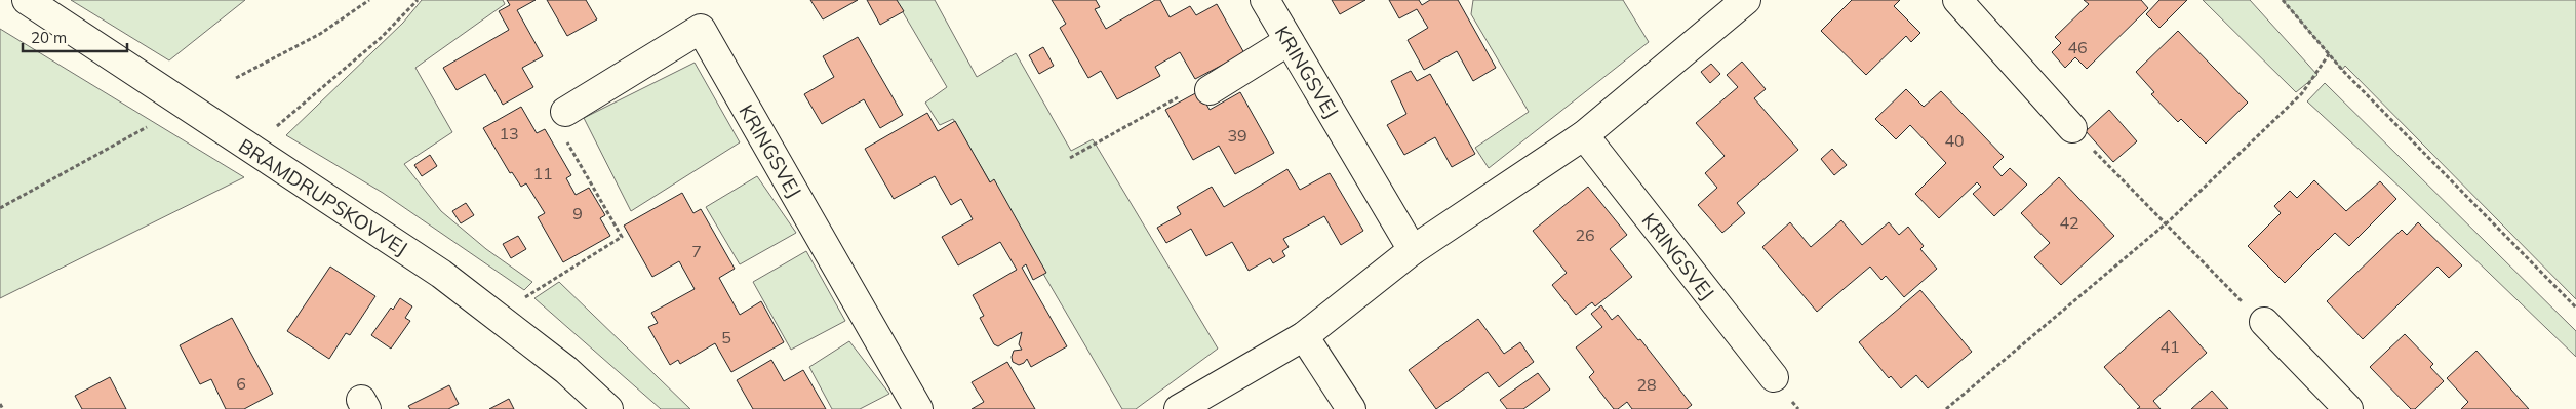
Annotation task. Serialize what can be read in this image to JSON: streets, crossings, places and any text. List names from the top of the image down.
{
  "streets": {
    "street": ["KRINGSVEJ", "BRAMDRUPSKOVVEJ"]
  },
  "house_numbers": [
    "46",
    "13",
    "39",
    "40",
    "11",
    "9",
    "42",
    "26",
    "7",
    "5",
    "41",
    "6",
    "28"
  ],
  "scale_bar": "20 m"
}
